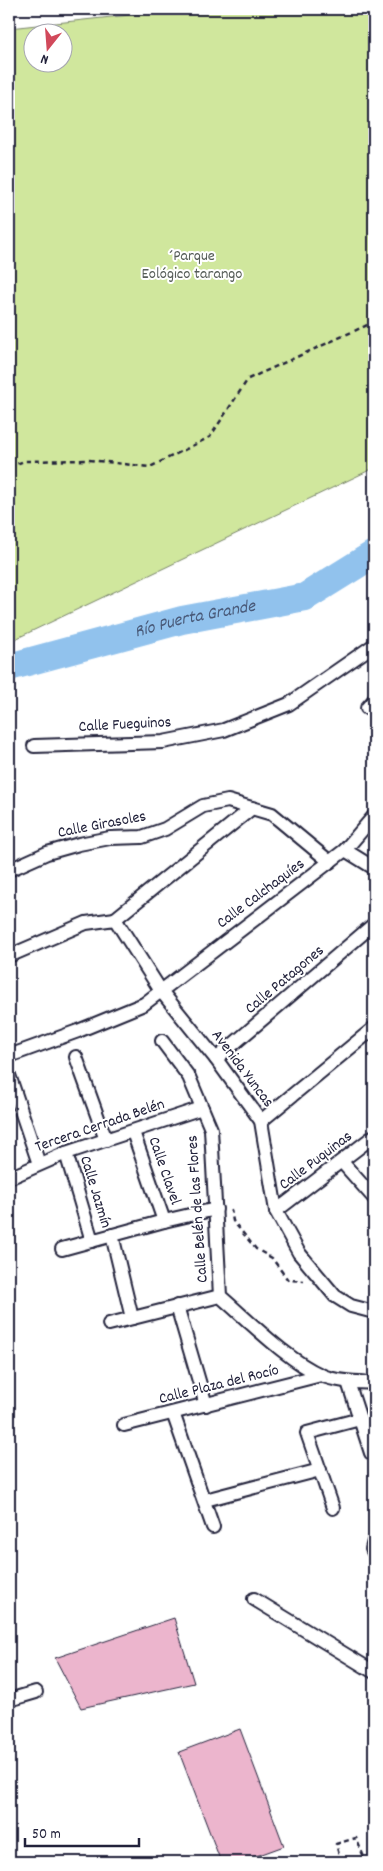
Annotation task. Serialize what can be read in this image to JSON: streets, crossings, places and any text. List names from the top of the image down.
{
  "streets": {
    "street": [
      "Calle Fueguinos",
      "Calle Girasoles",
      "Calle Calchaquíes",
      "Calle Patagones",
      "Avenida Yuncas",
      "Tercera Cerrada Belén",
      "Calle Puquinas",
      "Calle Clavel",
      "Calle Jazmín",
      "Calle Belén de las Flores",
      "Calle Plaza del Rocío"
    ]
  },
  "crossings": [
    ["Calle Girasoles", "Calle Calchaquíes"],
    ["Calle Calchaquíes", "Avenida Yuncas"],
    ["Calle Patagones", "Avenida Yuncas"],
    ["Avenida Yuncas", "Calle Puquinas"],
    ["Tercera Cerrada Belén", "Calle Clavel"],
    ["Tercera Cerrada Belén", "Calle Jazmín"],
    ["Tercera Cerrada Belén", "Calle Belén de las Flores"],
    ["Calle Belén de las Flores", "Calle Plaza del Rocío"]
  ],
  "water": ["Río Puerta Grande"],
  "parks": ["´Parque Eológico tarango"],
  "scale_bar": "50 m",
  "north": "bottom"
}
